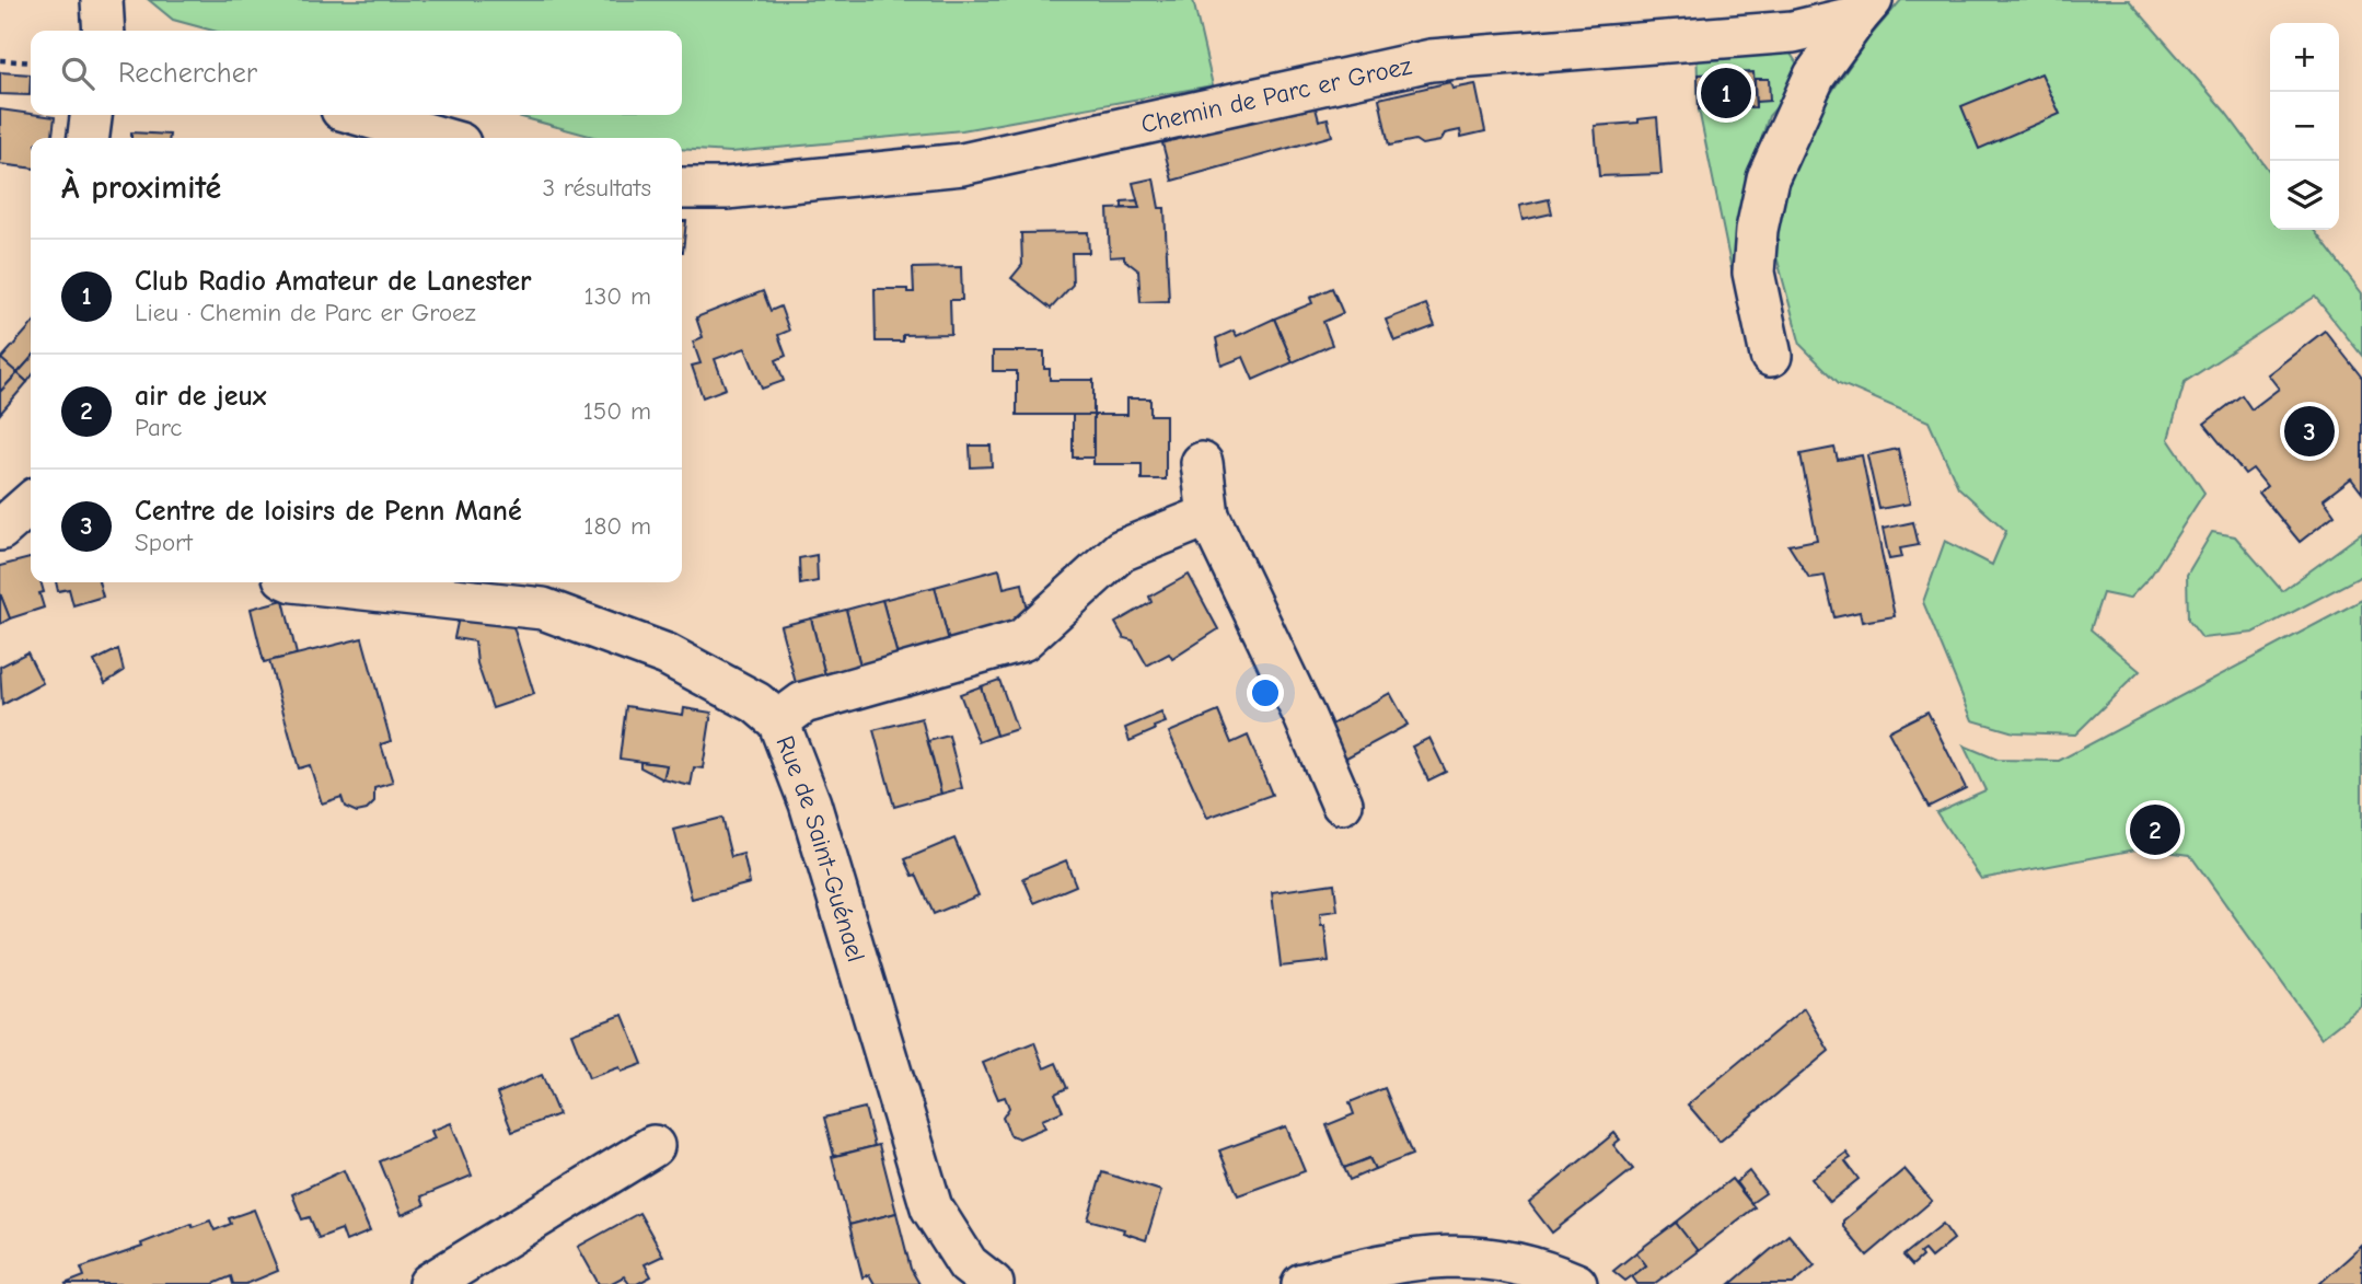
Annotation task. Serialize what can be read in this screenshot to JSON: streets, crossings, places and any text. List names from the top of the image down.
{
  "streets": {
    "street": ["Chemin de Parc er Groez", "Rue de Saint-Guénael"]
  },
  "page": {
    "map_buttons": ["+", "−"],
    "search": "Rechercher",
    "pins": ["1", "3", "2"],
    "heading": ["À proximité", "3 résultats"],
    "list": [
      {
        "mark": "1",
        "name": "Club Radio Amateur de Lanester",
        "note": "Lieu · Chemin de Parc er Groez",
        "value": "130 m"
      },
      {
        "mark": "2",
        "name": "air de jeux",
        "note": "Parc",
        "value": "150 m"
      },
      {
        "mark": "3",
        "name": "Centre de loisirs de Penn Mané",
        "note": "Sport",
        "value": "180 m"
      }
    ]
  }
}
